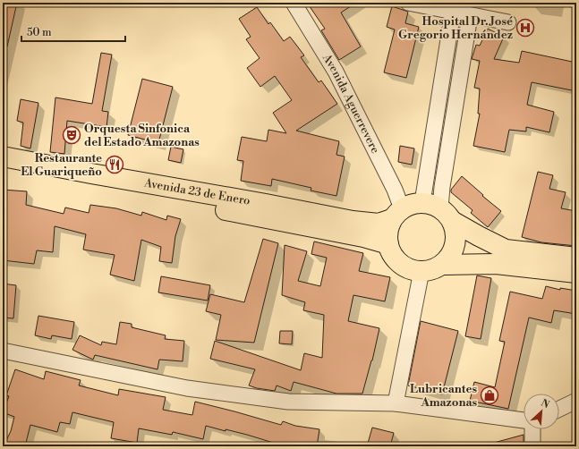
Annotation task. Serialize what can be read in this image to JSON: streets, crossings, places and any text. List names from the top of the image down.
{
  "streets": {
    "main road": ["Avenida 23 de Enero"],
    "street": ["Avenida Aguerrevere"]
  },
  "crossings": [
    ["Avenida Aguerrevere", "Avenida 23 de Enero"]
  ],
  "places": {
    "hospital": ["Hospital Dr. José Gregorio Hernández"],
    "theatre": ["Orquesta Sinfonica del Estado Amazonas"],
    "restaurant": ["Restaurante El Guariqueño"],
    "shop": ["Lubricantes Amazonas"]
  },
  "scale_bar": "50 m",
  "north": "top right"
}
